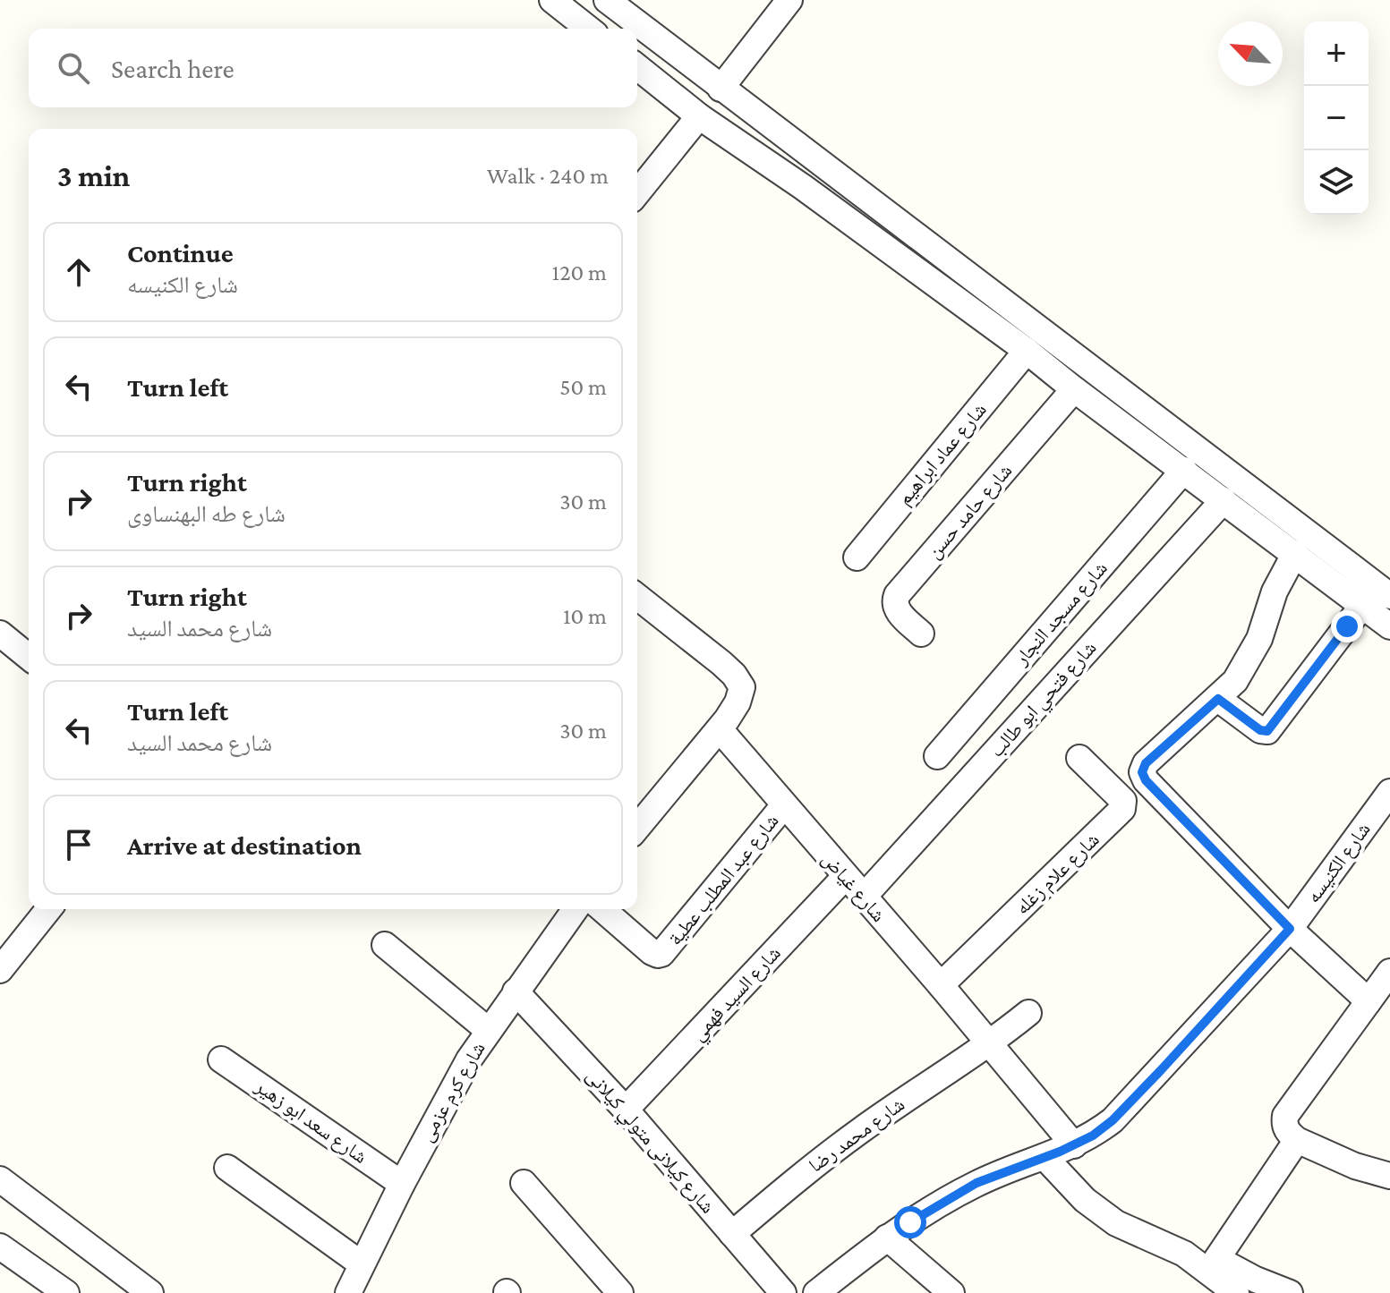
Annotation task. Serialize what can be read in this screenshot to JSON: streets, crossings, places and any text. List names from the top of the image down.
{
  "streets": {
    "street": [
      "شارع عماد ابراهيم",
      "شارع حامد حسن",
      "شارع مسجد النجار",
      "شارع فتحي ابو طالب",
      "شارع الكنيسه",
      "شارع علام زغله",
      "شارع عبد المطلب عطية",
      "شارع غياض",
      "شارع السيد فهمي",
      "شارع كرم عزمى",
      "شارع سعد ابو زهير",
      "شارع محمد رضا",
      "شارع كيلانى متولي كيلانى"
    ]
  },
  "crossings": [
    ["شارع فتحي ابو طالب", "شارع غياض"],
    ["شارع الكنيسه", "شارع غياض"],
    ["شارع علام زغله", "شارع غياض"],
    ["شارع عبد المطلب عطية", "شارع غياض"],
    ["شارع غياض", "شارع السيد فهمي"],
    ["شارع غياض", "شارع محمد رضا"],
    ["شارع السيد فهمي", "شارع كيلانى متولي كيلانى"],
    ["شارع كرم عزمى", "شارع سعد ابو زهير"],
    ["شارع كرم عزمى", "شارع كيلانى متولي كيلانى"],
    ["شارع محمد رضا", "شارع كيلانى متولي كيلانى"]
  ],
  "north": "top left",
  "page": {
    "map_buttons": ["+", "−"],
    "search": "Search here",
    "heading": ["3 min", "Walk · 240 m"],
    "list": [
      ["Continue", "شارع الكنيسه", "120 m"],
      ["Turn left", "50 m"],
      ["Turn right", "شارع طه البهنساوى", "30 m"],
      ["Turn right", "شارع محمد السيد", "10 m"],
      ["Turn left", "شارع محمد السيد", "30 m"],
      "Arrive at destination"
    ]
  }
}
